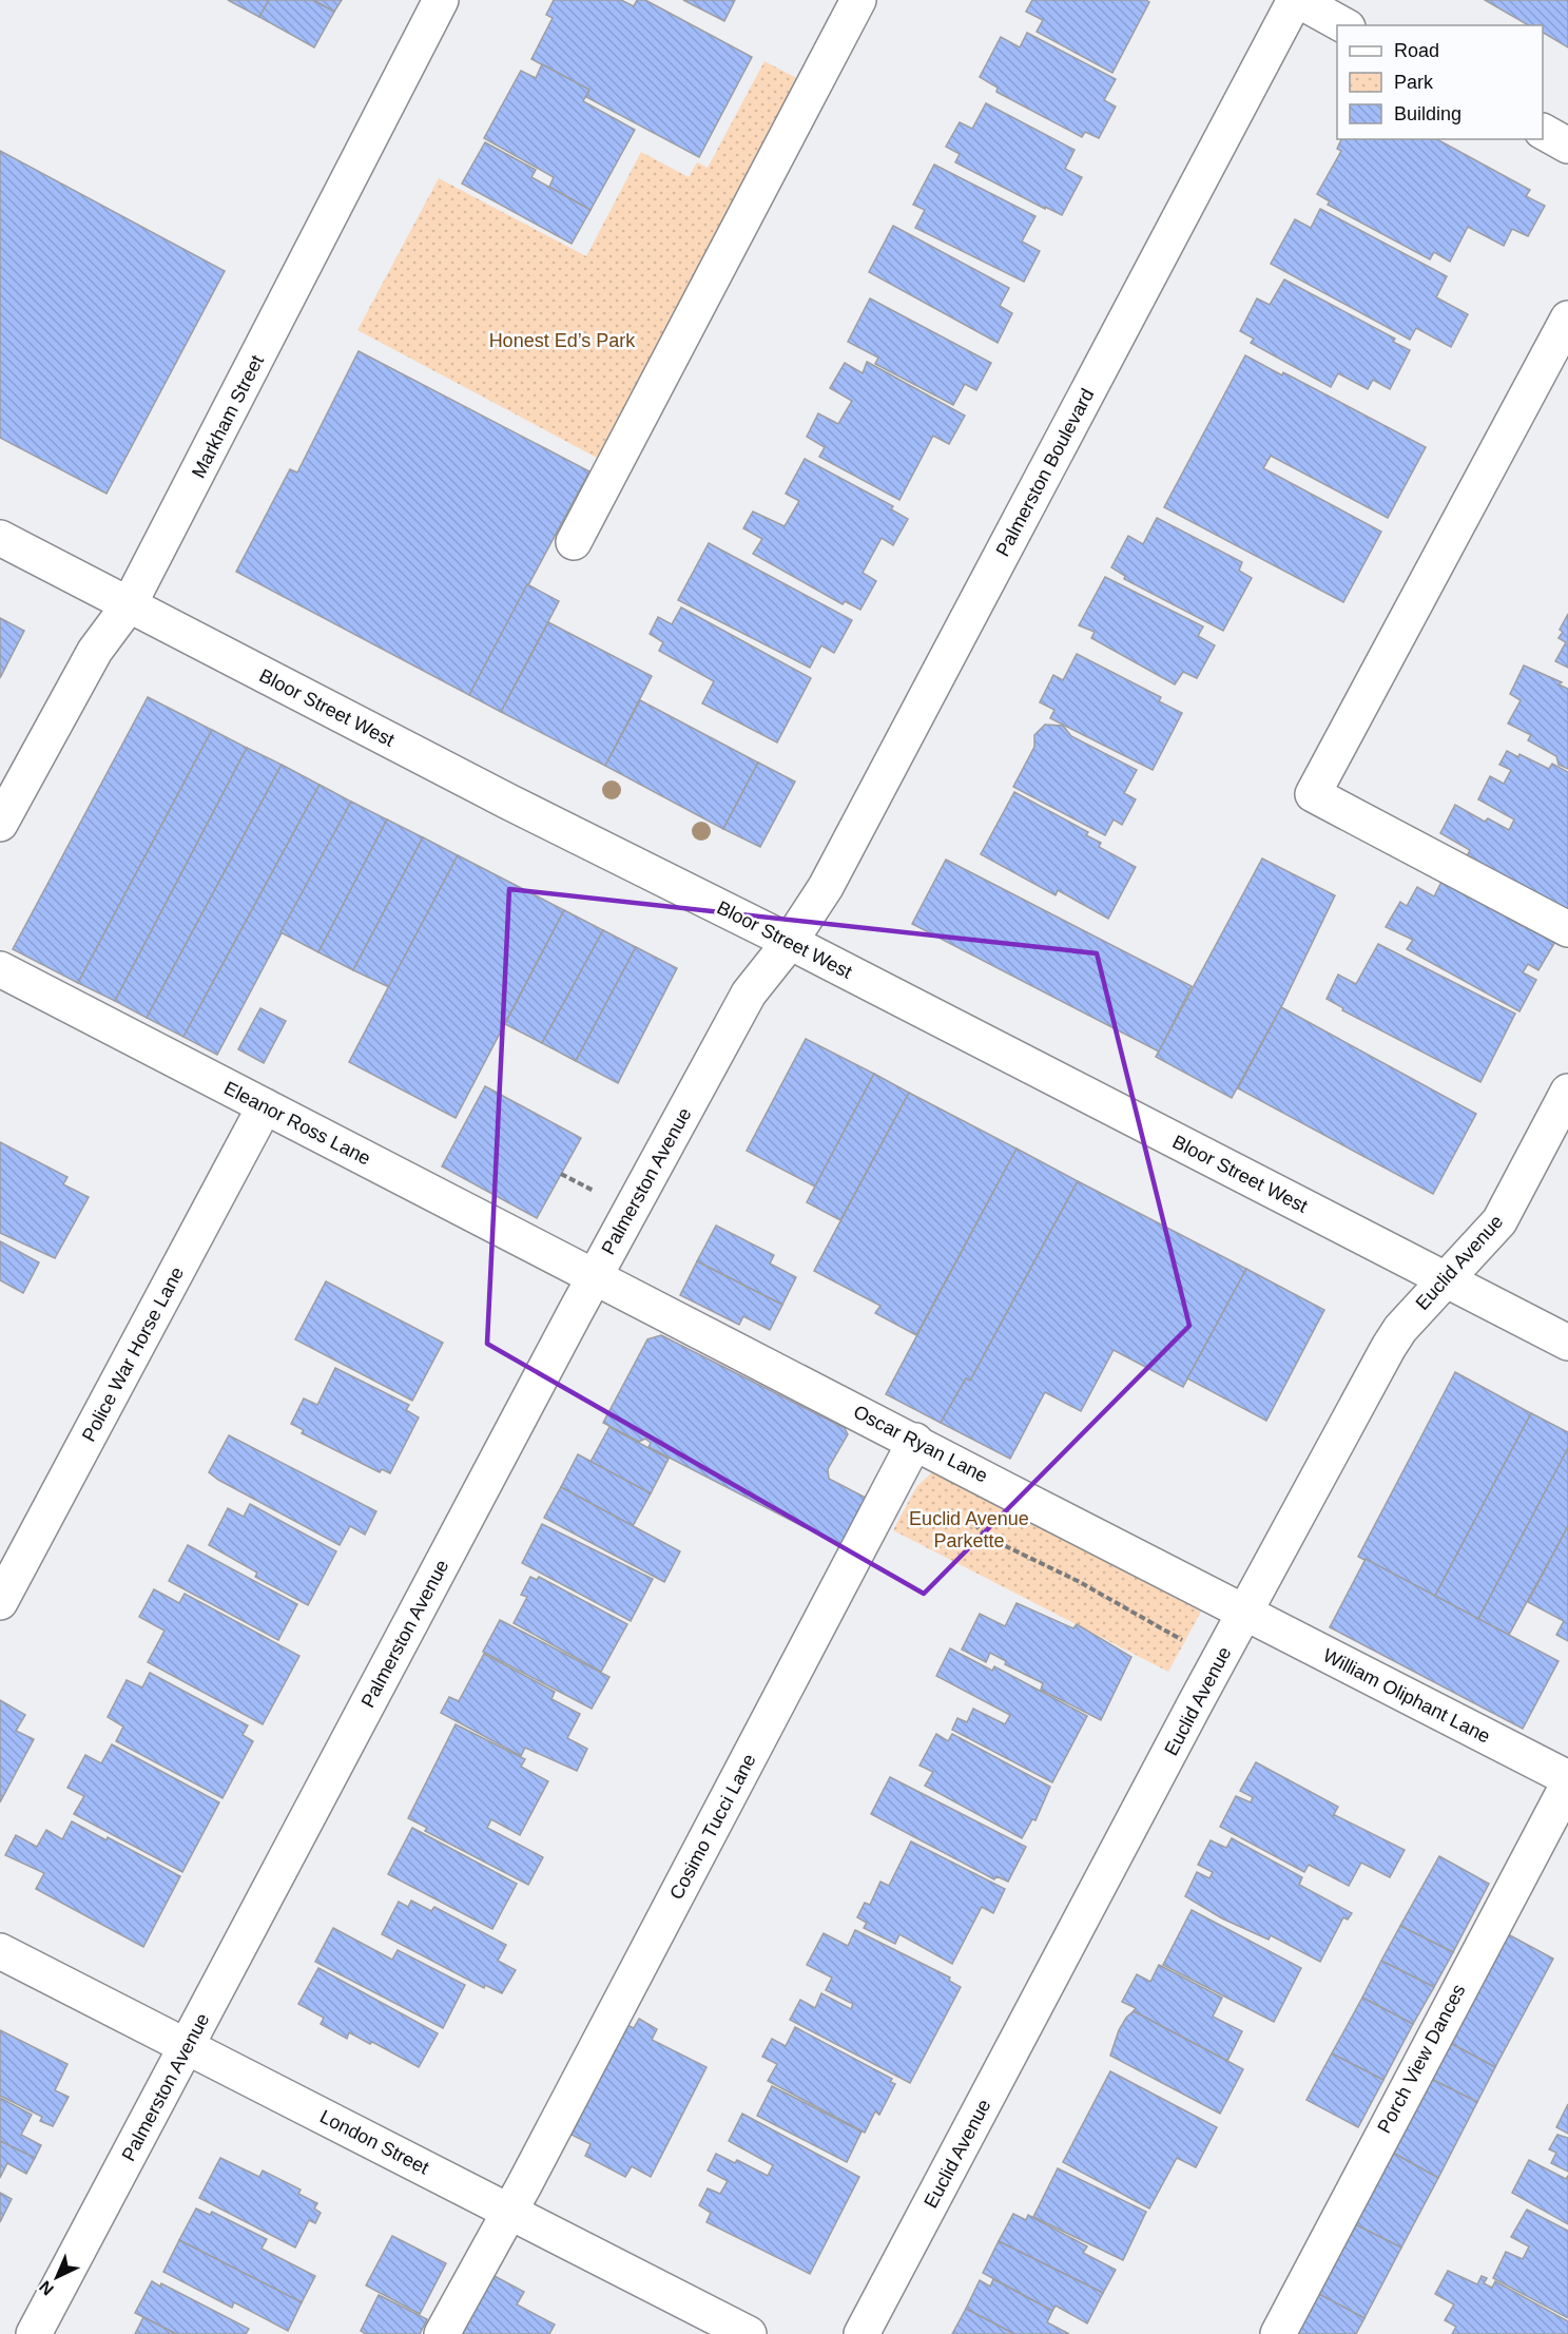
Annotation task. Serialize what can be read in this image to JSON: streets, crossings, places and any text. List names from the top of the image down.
{
  "streets": {
    "street": [
      "Markham Street",
      "Palmerston Boulevard",
      "Bloor Street West",
      "Eleanor Ross Lane",
      "Palmerston Avenue",
      "Euclid Avenue",
      "Police War Horse Lane",
      "Oscar Ryan Lane",
      "William Oliphant Lane",
      "Cosimo Tucci Lane",
      "Porch View Dances",
      "London Street"
    ]
  },
  "crossings": [
    ["Markham Street", "Bloor Street West"],
    ["Palmerston Boulevard", "Bloor Street West"],
    ["Palmerston Boulevard", "Palmerston Avenue"],
    ["Bloor Street West", "Palmerston Avenue"],
    ["Bloor Street West", "Euclid Avenue"],
    ["Eleanor Ross Lane", "Palmerston Avenue"],
    ["Eleanor Ross Lane", "Police War Horse Lane"],
    ["Eleanor Ross Lane", "Oscar Ryan Lane"],
    ["Palmerston Avenue", "Oscar Ryan Lane"],
    ["Palmerston Avenue", "London Street"],
    ["Euclid Avenue", "Oscar Ryan Lane"],
    ["Euclid Avenue", "William Oliphant Lane"],
    ["Oscar Ryan Lane", "William Oliphant Lane"],
    ["Oscar Ryan Lane", "Cosimo Tucci Lane"],
    ["Cosimo Tucci Lane", "London Street"]
  ],
  "parks": ["Honest Ed’s Park", "Euclid Avenue Parkette"],
  "legend": ["Road", "Park", "Building"],
  "north": "bottom left"
}
